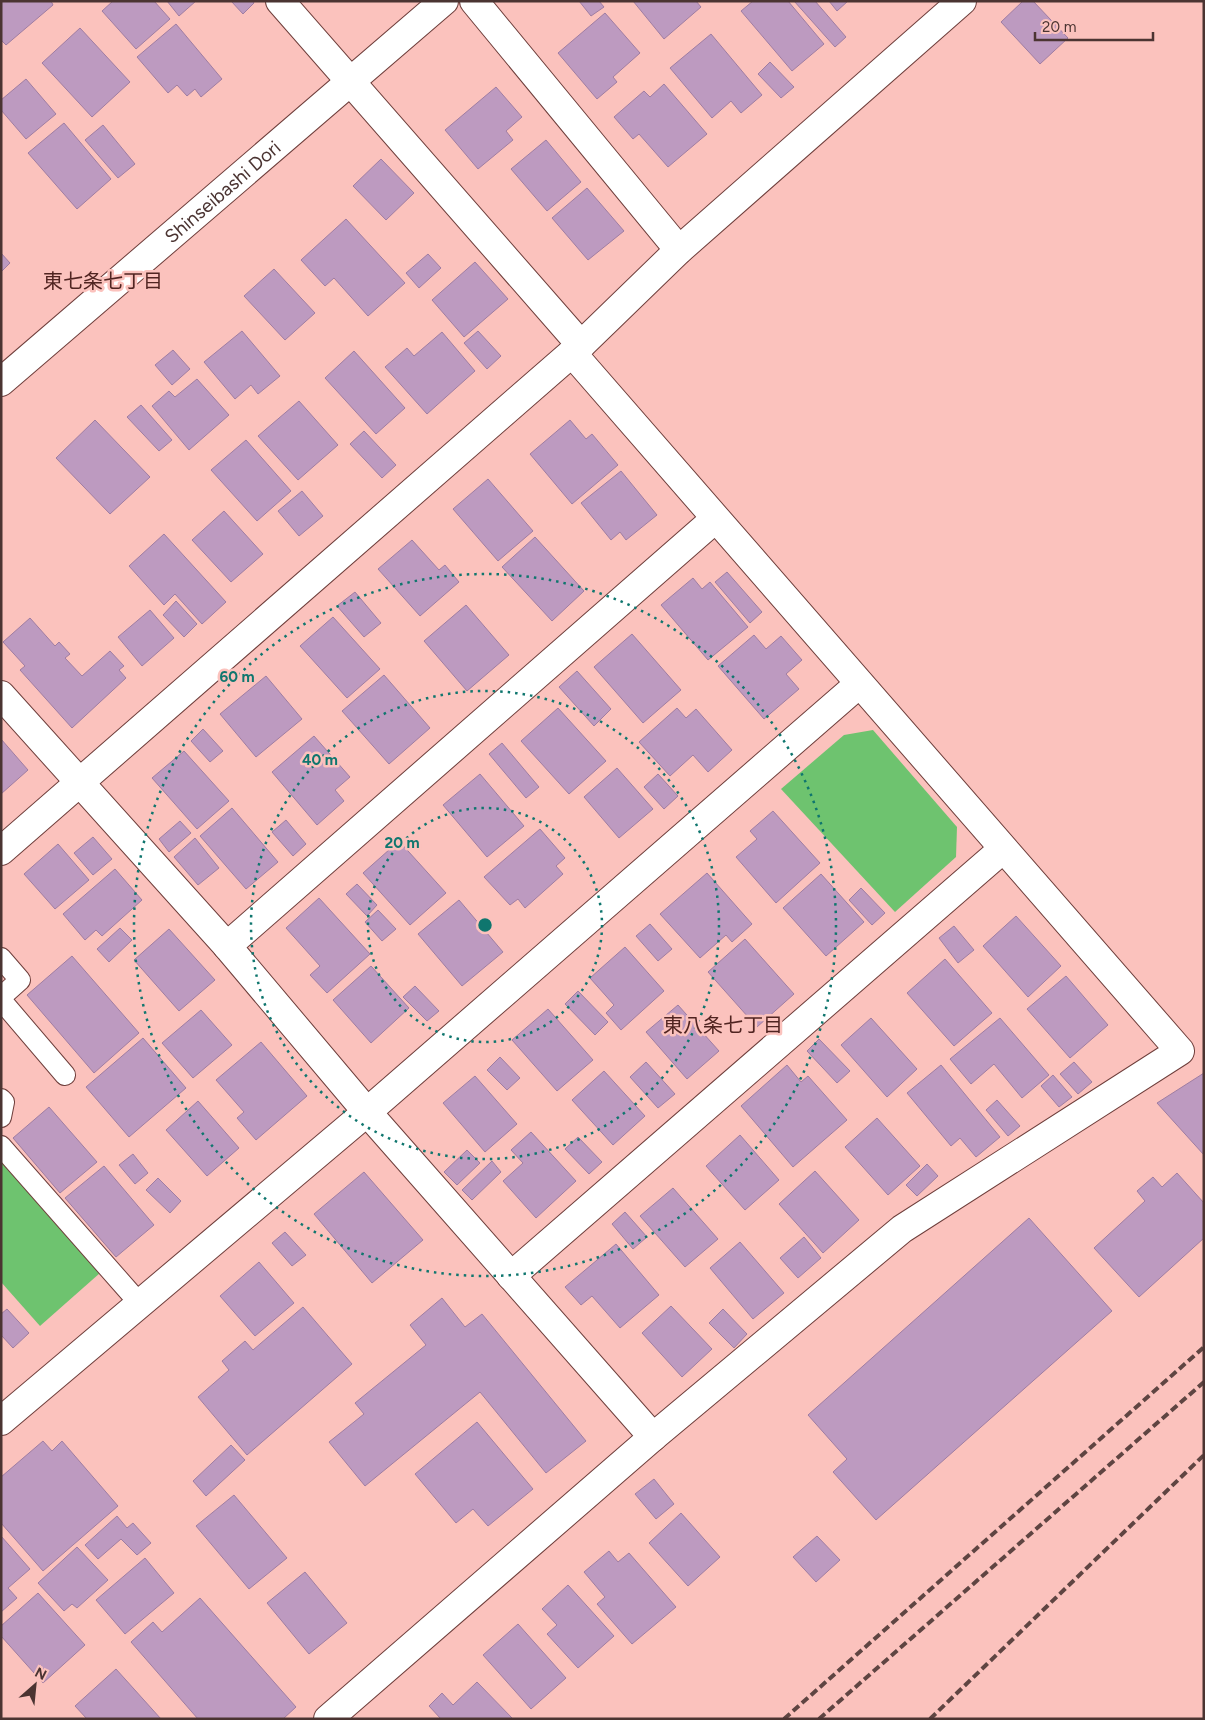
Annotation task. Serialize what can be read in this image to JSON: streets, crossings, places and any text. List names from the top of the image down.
{
  "streets": {
    "street": ["Shinseibashi Dori"]
  },
  "districts": ["東七条七丁目", "東八条七丁目"],
  "scale_bar": "20 m",
  "north": "top right",
  "rings": ["60 m", "40 m", "20 m"]
}
